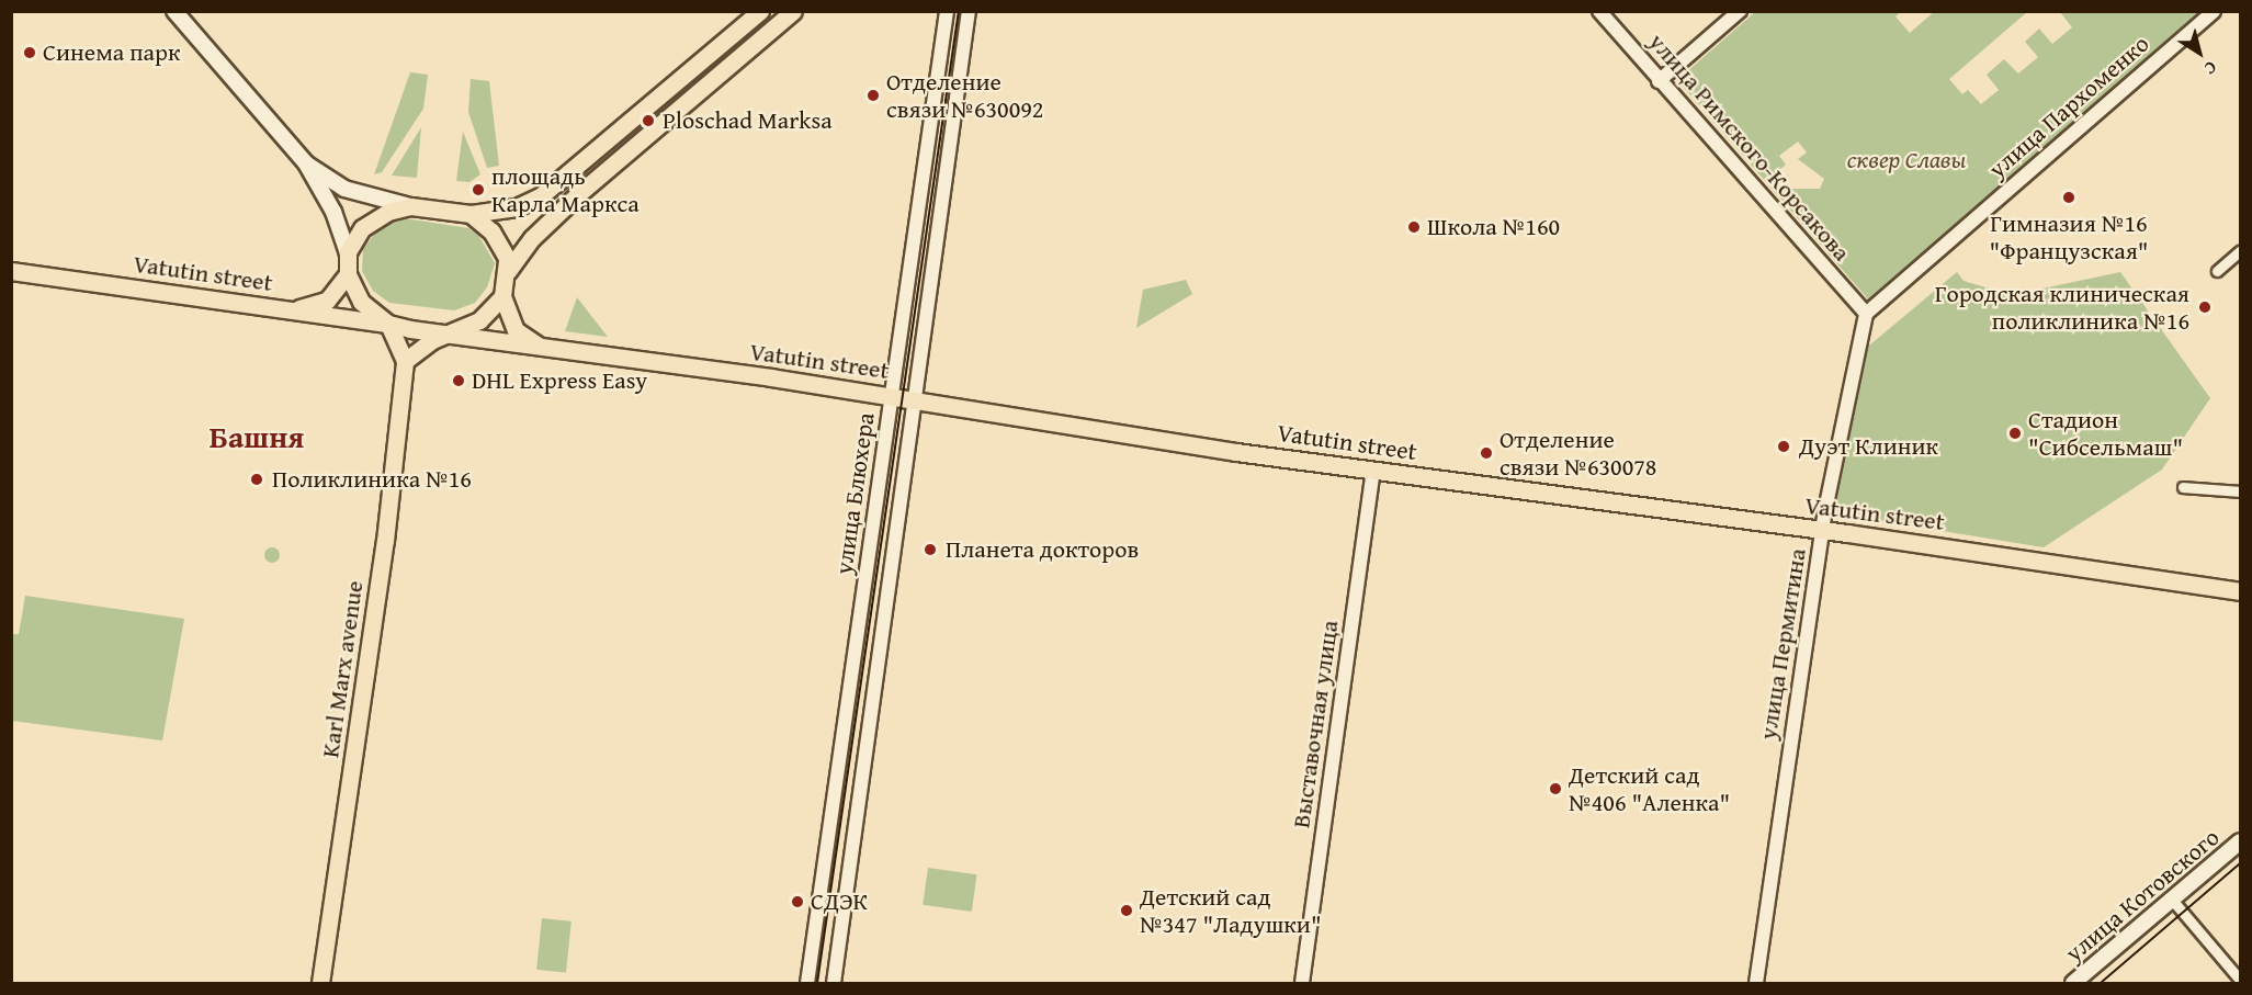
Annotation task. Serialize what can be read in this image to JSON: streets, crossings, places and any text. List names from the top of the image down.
{
  "streets": {
    "main road": ["Vatutin street", "Karl Marx avenue", "улица Котовского"],
    "street": [
      "улица Пархоменко",
      "улица Римского-Корсакова",
      "улица Блюхера",
      "улица Пермитина",
      "Выставочная улица"
    ]
  },
  "crossings": [
    ["улица Пархоменко", "улица Римского-Корсакова"],
    ["улица Пархоменко", "улица Пермитина"],
    ["улица Римского-Корсакова", "улица Пермитина"],
    ["Vatutin street", "улица Блюхера"],
    ["Vatutin street", "улица Пермитина"],
    ["Vatutin street", "Выставочная улица"]
  ],
  "districts": ["Башня"],
  "parks": ["сквер Славы"],
  "places": [
    "Синема парк",
    "Отделение связи №630092",
    "Ploschad Marksa",
    "площадь Карла Маркса",
    "Гимназия №16 \"Французская\"",
    "Школа №160",
    "Городская клиническая поликлиника №16",
    "DHL Express Easy",
    "Стадион \"Сибсельмаш\"",
    "Дуэт Клиник",
    "Отделение связи №630078",
    "Поликлиника №16",
    "Планета докторов",
    "Детский сад №406 \"Аленка\"",
    "СДЭК",
    "Детский сад №347 \"Ладушки\""
  ],
  "north": "bottom right"
}
